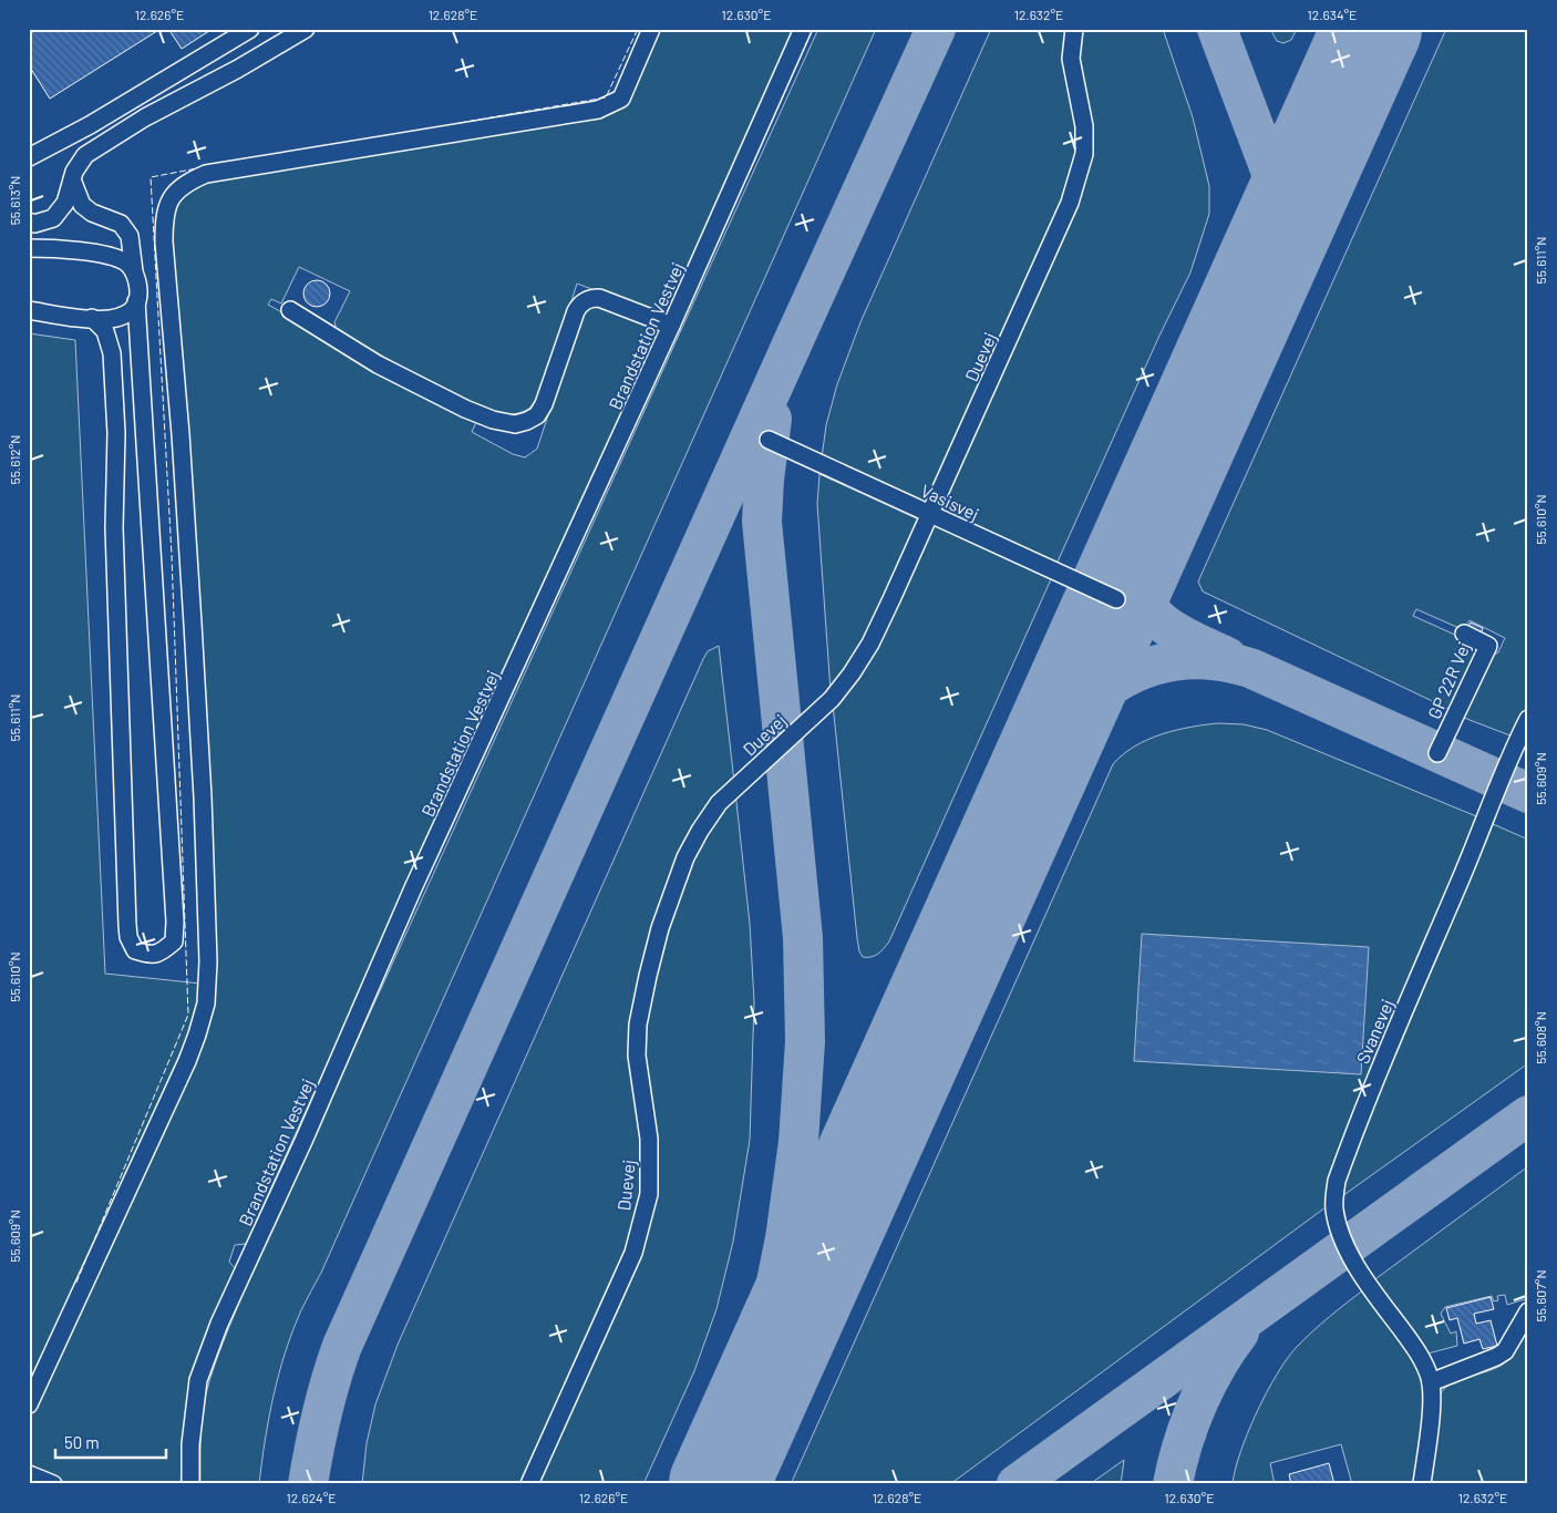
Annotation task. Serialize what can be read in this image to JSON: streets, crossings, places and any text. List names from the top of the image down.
{
  "streets": {
    "lane": [
      "Brandstation Vestvej",
      "Duevej",
      "Vasisvej",
      "GP 22R Vej",
      "Svanevej"
    ]
  },
  "crossings": [
    ["Duevej", "Vasisvej"]
  ],
  "scale_bar": "50 m",
  "coordinates": [
    "12.626°E",
    "12.628°E",
    "12.630°E",
    "12.632°E",
    "12.634°E",
    "55.613°N",
    "55.611°N",
    "55.612°N",
    "55.610°N",
    "55.609°N",
    "55.608°N",
    "55.607°N",
    "12.624°E"
  ]
}
